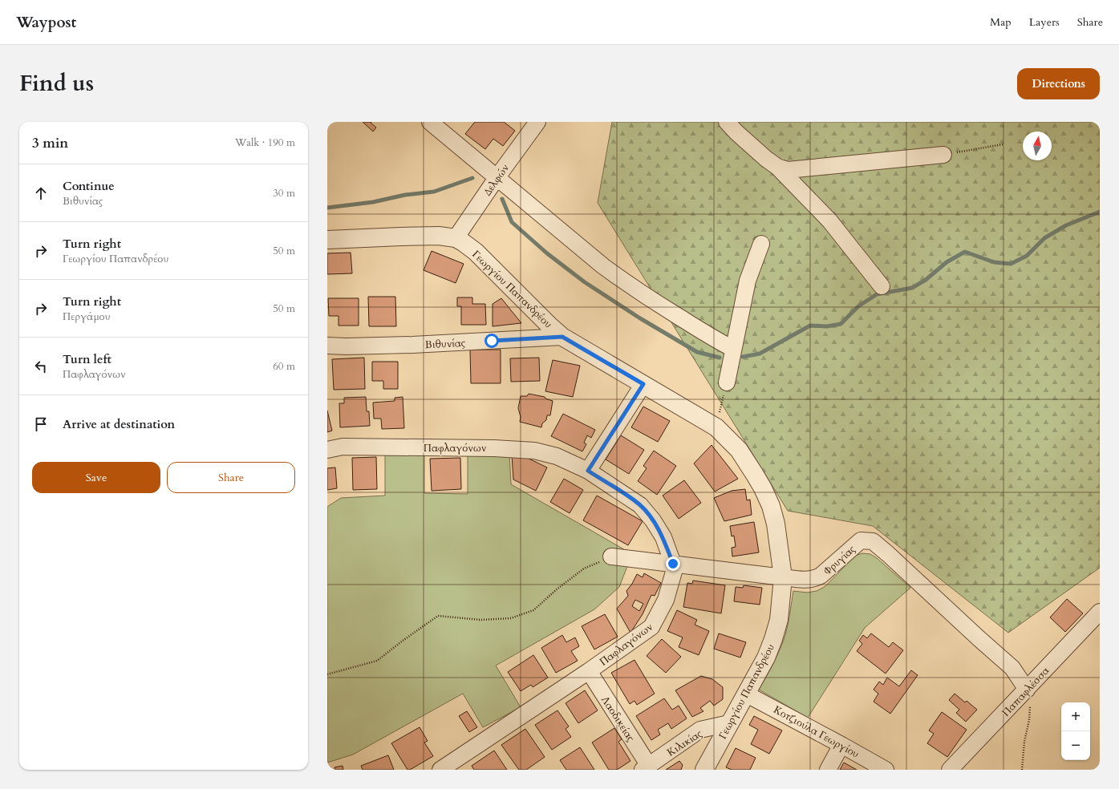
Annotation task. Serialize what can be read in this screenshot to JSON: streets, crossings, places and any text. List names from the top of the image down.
{
  "streets": {
    "street": [
      "Δελφών",
      "Γεωργίου Παπανδρέου",
      "Βιθυνίας",
      "Παφλαγόνων",
      "Φρυγίας",
      "Παπαφλέσσα",
      "Λαοδικείας",
      "Κοτζιούλα Γεωργίου",
      "Κιλικίας"
    ]
  },
  "crossings": [
    ["Δελφών", "Γεωργίου Παπανδρέου"],
    ["Γεωργίου Παπανδρέου", "Βιθυνίας"],
    ["Γεωργίου Παπανδρέου", "Φρυγίας"],
    ["Γεωργίου Παπανδρέου", "Κοτζιούλα Γεωργίου"],
    ["Γεωργίου Παπανδρέου", "Κιλικίας"],
    ["Παφλαγόνων", "Φρυγίας"],
    ["Παφλαγόνων", "Λαοδικείας"],
    ["Φρυγίας", "Παπαφλέσσα"],
    ["Λαοδικείας", "Κιλικίας"]
  ],
  "north": "top",
  "page": {
    "header": "Waypost",
    "nav": ["Map", "Layers", "Share"],
    "title": "Find us",
    "buttons": [
      "Directions",
      ["Save", "Share"]
    ],
    "heading": ["3 min", "Walk · 190 m"],
    "list": [
      ["Continue", "Βιθυνίας", "30 m"],
      ["Turn right", "Γεωργίου Παπανδρέου", "50 m"],
      ["Turn right", "Περγάμου", "50 m"],
      ["Turn left", "Παφλαγόνων", "60 m"],
      "Arrive at destination"
    ],
    "map_buttons": ["+", "−"]
  }
}
